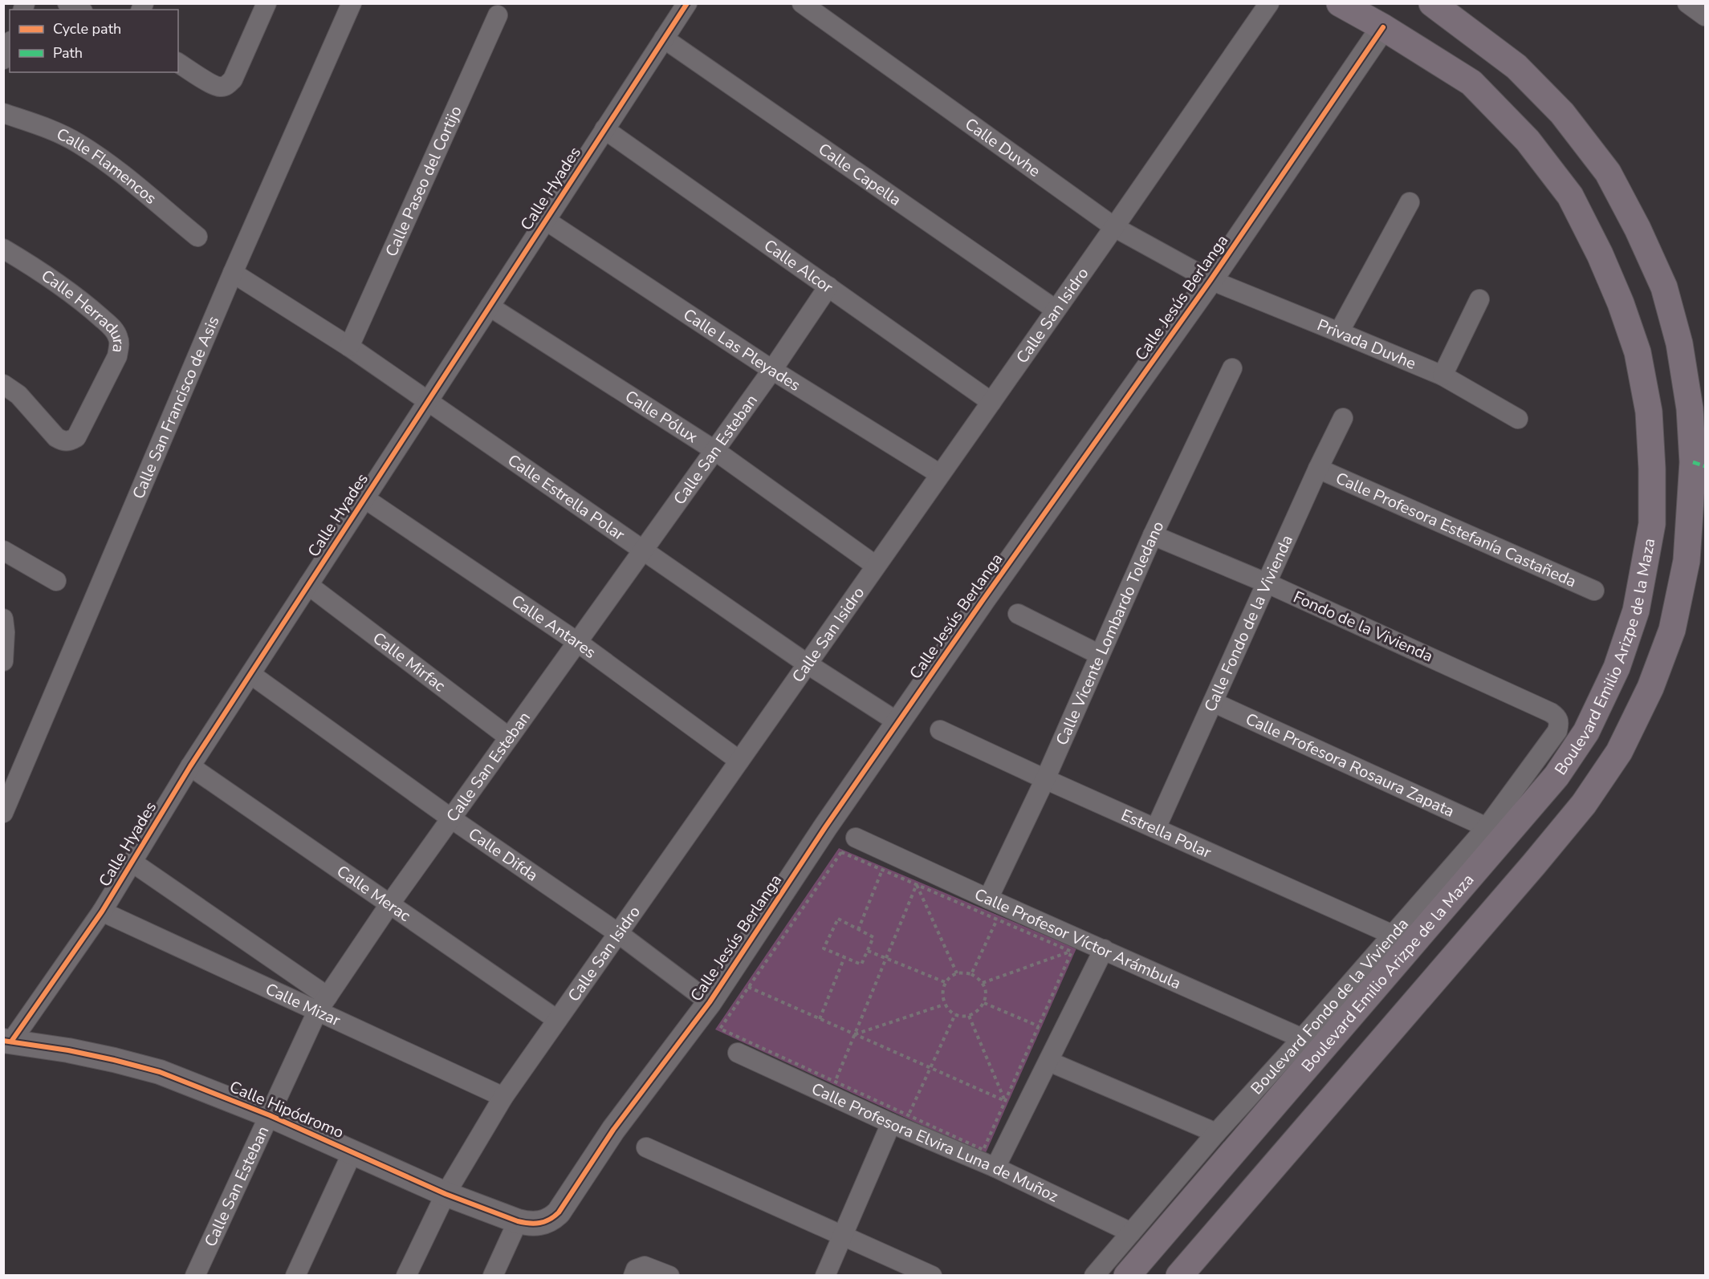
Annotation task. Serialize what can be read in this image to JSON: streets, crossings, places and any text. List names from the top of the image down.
{
  "streets": {
    "highway": ["Boulevard Emilio Arizpe de la Maza"],
    "street": [
      "Calle Duvhe",
      "Calle Flamencos",
      "Calle Capella",
      "Calle Paseo del Cortijo",
      "Calle Hyades",
      "Calle Alcor",
      "Calle Jesús Berlanga",
      "Calle San Isidro",
      "Calle Herradura",
      "Privada Duvhe",
      "Calle Las Pleyades",
      "Calle San Francisco de Asis",
      "Calle Pólux",
      "Calle San Esteban",
      "Calle Estrella Polar",
      "Calle Profesora Estefanía Castañeda",
      "Calle Fondo de la Vivienda",
      "Calle Antares",
      "Fondo de la Vivienda",
      "Calle Vicente Lombardo Toledano",
      "Calle Mirfac",
      "Calle Profesora Rosaura Zapata",
      "Estrella Polar",
      "Calle Difda",
      "Calle Merac",
      "Calle Profesor Víctor Arámbula",
      "Calle Mizar",
      "Boulevard Fondo de la Vivienda",
      "Calle Hipódromo",
      "Calle Profesora Elvira Luna de Muñoz"
    ]
  },
  "crossings": [
    ["Calle Duvhe", "Calle Jesús Berlanga"],
    ["Calle Duvhe", "Calle San Isidro"],
    ["Calle Duvhe", "Privada Duvhe"],
    ["Calle Capella", "Calle Hyades"],
    ["Calle Capella", "Calle San Isidro"],
    ["Calle Paseo del Cortijo", "Calle Estrella Polar"],
    ["Calle Hyades", "Calle Alcor"],
    ["Calle Hyades", "Calle Las Pleyades"],
    ["Calle Hyades", "Calle Pólux"],
    ["Calle Hyades", "Calle Estrella Polar"],
    ["Calle Hyades", "Calle Antares"],
    ["Calle Hyades", "Calle Mirfac"],
    ["Calle Hyades", "Calle Difda"],
    ["Calle Hyades", "Calle Merac"],
    ["Calle Hyades", "Calle Mizar"],
    ["Calle Hyades", "Calle Hipódromo"],
    ["Calle Alcor", "Calle San Isidro"],
    ["Calle Alcor", "Calle San Esteban"],
    ["Calle Jesús Berlanga", "Privada Duvhe"],
    ["Calle Jesús Berlanga", "Calle Estrella Polar"],
    ["Calle Jesús Berlanga", "Boulevard Emilio Arizpe de la Maza"],
    ["Calle Jesús Berlanga", "Calle Difda"],
    ["Calle Jesús Berlanga", "Calle Hipódromo"],
    ["Calle San Isidro", "Calle Las Pleyades"],
    ["Calle San Isidro", "Calle Pólux"],
    ["Calle San Isidro", "Calle Estrella Polar"],
    ["Calle San Isidro", "Calle Antares"],
    ["Calle San Isidro", "Calle Difda"],
    ["Calle San Isidro", "Calle Merac"],
    ["Calle San Isidro", "Calle Mizar"],
    ["Calle San Isidro", "Calle Hipódromo"],
    ["Calle Las Pleyades", "Calle San Esteban"],
    ["Calle San Francisco de Asis", "Calle Estrella Polar"],
    ["Calle Pólux", "Calle San Esteban"],
    ["Calle San Esteban", "Calle Estrella Polar"],
    ["Calle San Esteban", "Calle Antares"],
    ["Calle San Esteban", "Calle Mirfac"],
    ["Calle San Esteban", "Calle Difda"],
    ["Calle San Esteban", "Calle Merac"],
    ["Calle San Esteban", "Calle Mizar"],
    ["Calle San Esteban", "Calle Hipódromo"],
    ["Calle Profesora Estefanía Castañeda", "Calle Fondo de la Vivienda"],
    ["Calle Fondo de la Vivienda", "Fondo de la Vivienda"],
    ["Calle Fondo de la Vivienda", "Calle Profesora Rosaura Zapata"],
    ["Calle Fondo de la Vivienda", "Estrella Polar"],
    ["Fondo de la Vivienda", "Calle Vicente Lombardo Toledano"],
    ["Fondo de la Vivienda", "Boulevard Fondo de la Vivienda"],
    ["Calle Vicente Lombardo Toledano", "Estrella Polar"],
    ["Calle Vicente Lombardo Toledano", "Calle Profesor Víctor Arámbula"],
    ["Calle Profesora Rosaura Zapata", "Boulevard Fondo de la Vivienda"],
    ["Estrella Polar", "Boulevard Fondo de la Vivienda"],
    ["Calle Profesor Víctor Arámbula", "Boulevard Fondo de la Vivienda"],
    ["Boulevard Fondo de la Vivienda", "Calle Profesora Elvira Luna de Muñoz"]
  ],
  "legend": ["Cycle path", "Path"]
}
